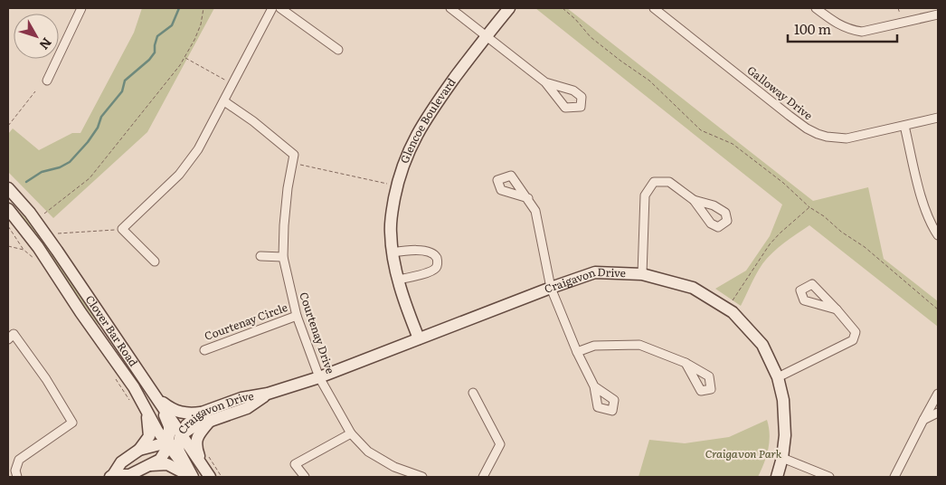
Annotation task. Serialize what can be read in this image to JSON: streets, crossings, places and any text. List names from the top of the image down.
{
  "streets": {
    "street": [
      "Galloway Drive",
      "Glencoe Boulevard",
      "Craigavon Drive",
      "Courtenay Circle",
      "Clover Bar Road",
      "Courtenay Drive"
    ]
  },
  "crossings": [
    ["Glencoe Boulevard", "Craigavon Drive"],
    ["Craigavon Drive", "Clover Bar Road"],
    ["Craigavon Drive", "Courtenay Drive"],
    ["Courtenay Circle", "Courtenay Drive"]
  ],
  "parks": ["Craigavon Park"],
  "scale_bar": "100 m",
  "north": "bottom right"
}
